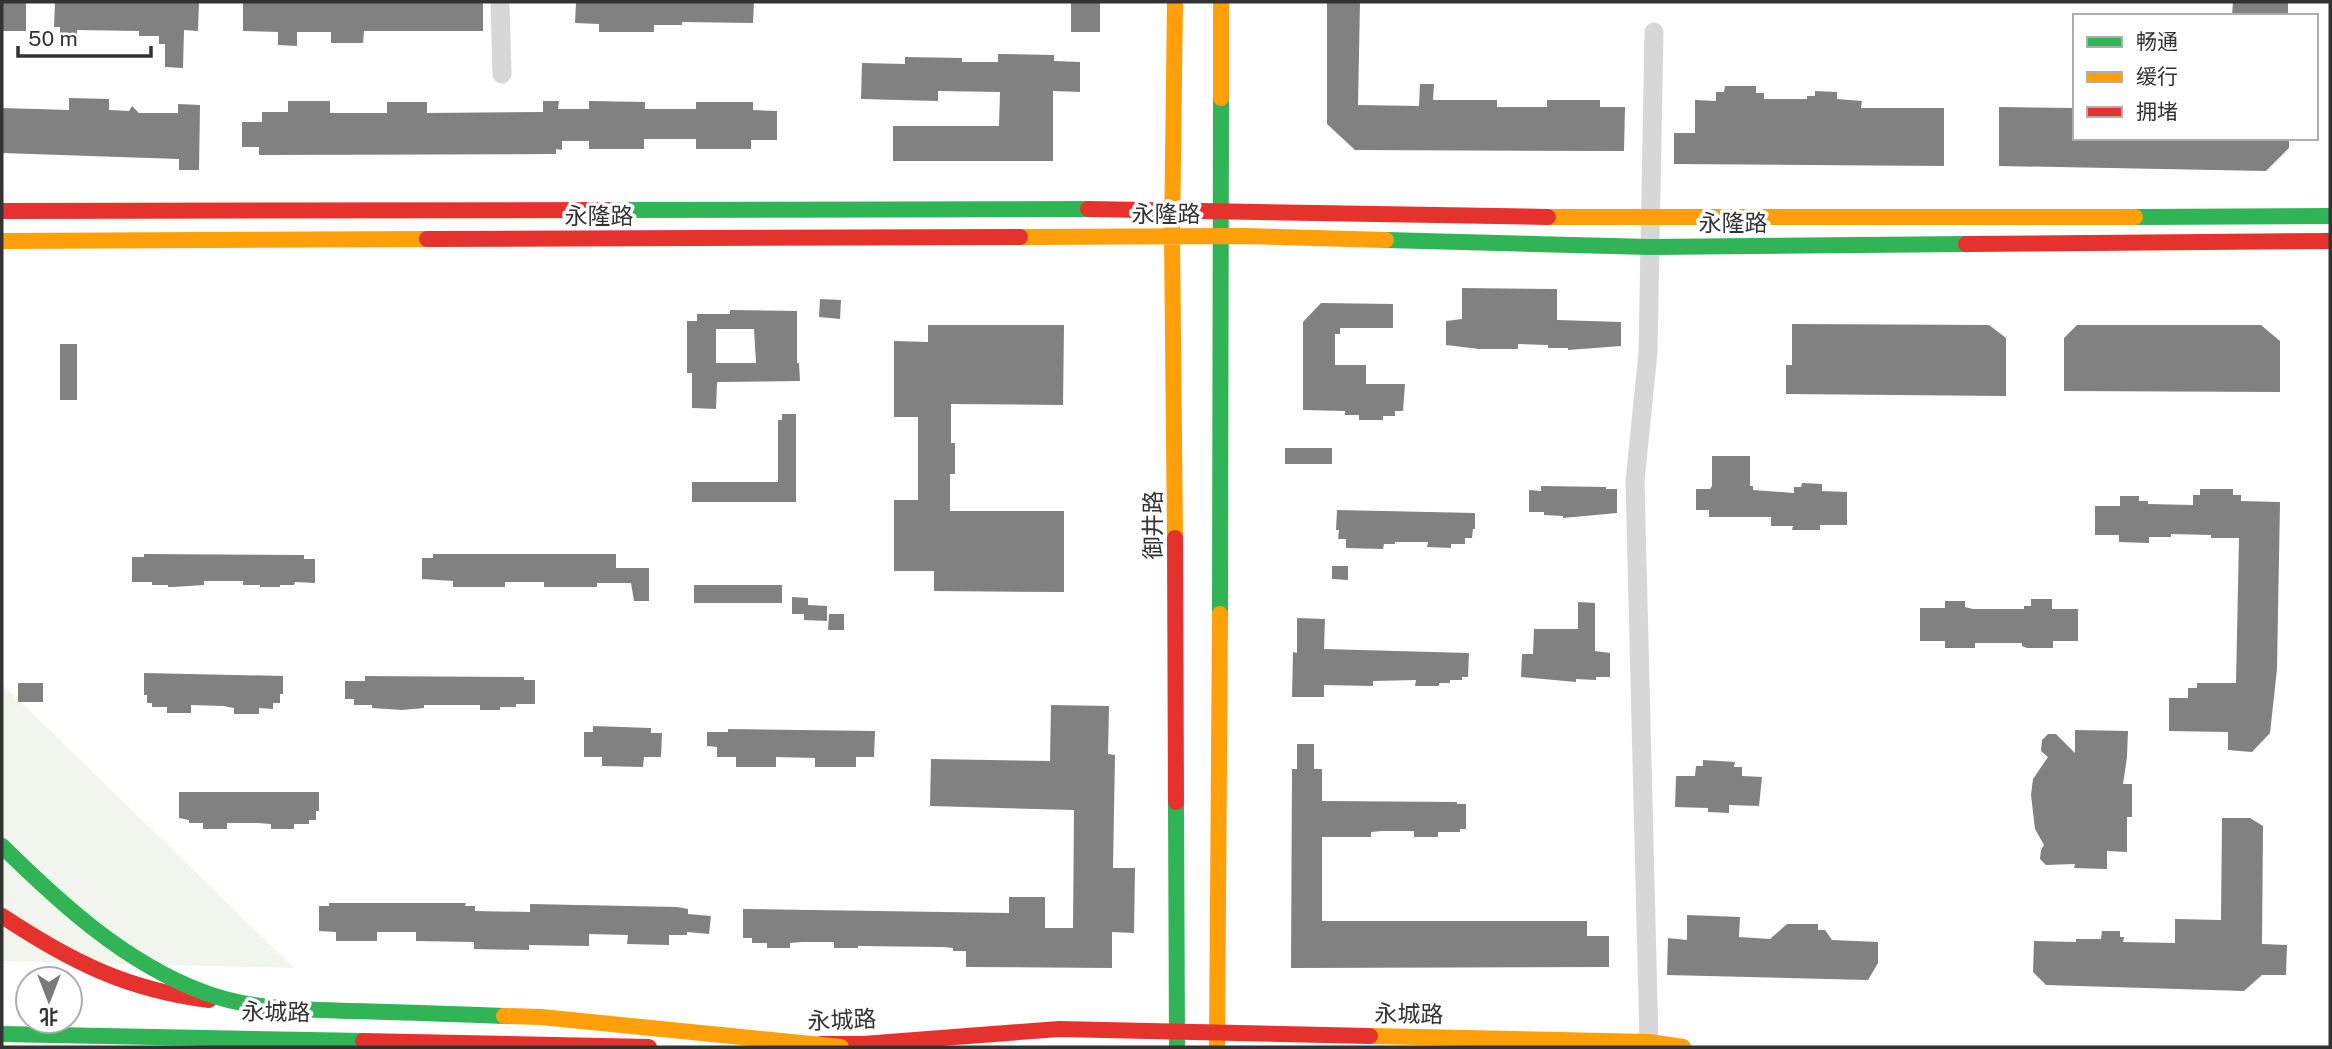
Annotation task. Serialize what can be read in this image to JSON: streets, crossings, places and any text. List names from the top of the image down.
{
  "streets": {
    "main road": ["永隆路", "御井路", "永城路"]
  },
  "crossings": [
    ["永隆路", "御井路"],
    ["御井路", "永城路"]
  ],
  "legend": ["畅通", "缓行", "拥堵"],
  "scale_bar": "50 m",
  "north": "bottom"
}
